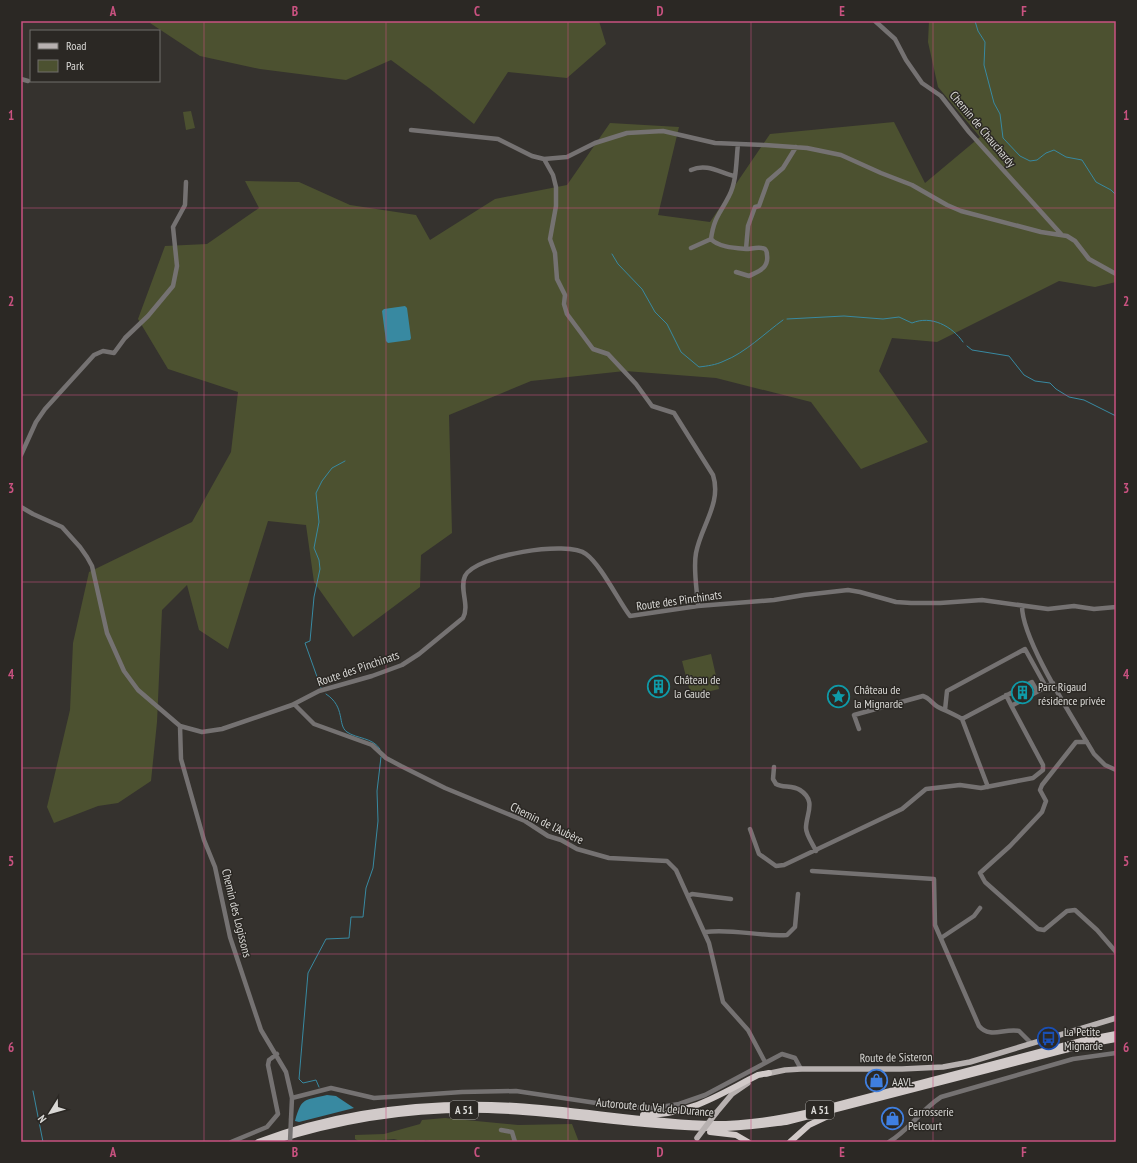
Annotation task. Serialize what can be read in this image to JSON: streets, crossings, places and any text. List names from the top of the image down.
{
  "streets": {
    "highway": ["Autoroute du Val de Durance", "A 51"],
    "main road": ["Route de Sisteron"],
    "street": [
      "Chemin de Chauchardy",
      "Route des Pinchinats",
      "Chemin de l'Aubère",
      "Chemin des Logissons"
    ]
  },
  "crossings": [
    ["Route des Pinchinats", "Chemin de l'Aubère"],
    ["Route des Pinchinats", "Chemin des Logissons"]
  ],
  "places": {
    "building": ["Château de la Gaude", "Parc Rigaud résidence privée"],
    "place": ["Château de la Mignarde"],
    "bus stop": ["La Petite Mignarde"],
    "shop": ["AAVL", "Carrosserie Pelcourt"]
  },
  "legend": ["Road", "Park"],
  "north": "bottom left",
  "grid": {
    "columns": [
      "A",
      "B",
      "C",
      "D",
      "E",
      "F"
    ],
    "rows": [
      "1",
      "2",
      "3",
      "4",
      "5",
      "6"
    ]
  }
}
